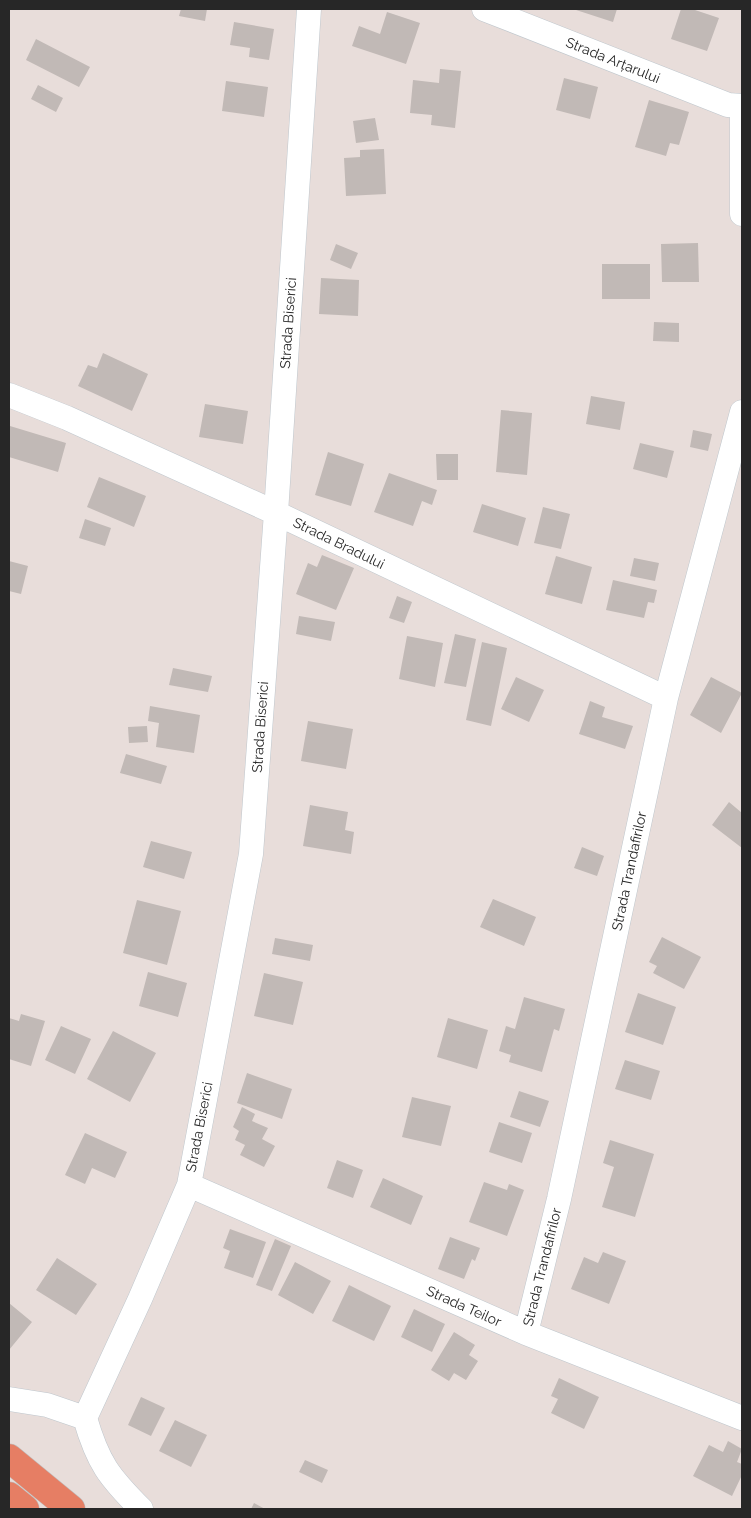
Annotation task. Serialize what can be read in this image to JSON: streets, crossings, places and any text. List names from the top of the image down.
{
  "streets": {
    "street": [
      "Strada Arțarului",
      "Strada Biserici",
      "Strada Bradului",
      "Strada Trandafirilor",
      "Strada Teilor"
    ]
  },
  "crossings": [
    ["Strada Biserici", "Strada Bradului"],
    ["Strada Biserici", "Strada Teilor"],
    ["Strada Bradului", "Strada Trandafirilor"],
    ["Strada Trandafirilor", "Strada Teilor"]
  ]
}
